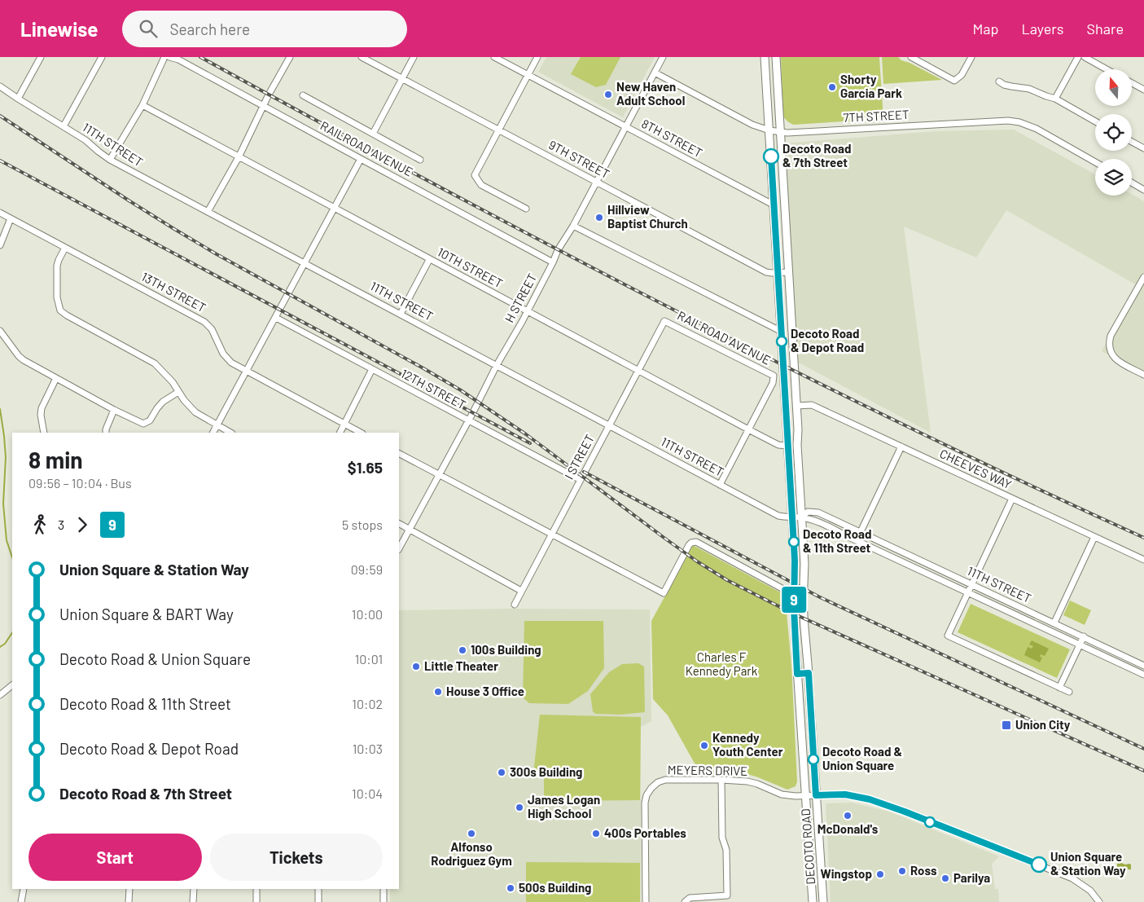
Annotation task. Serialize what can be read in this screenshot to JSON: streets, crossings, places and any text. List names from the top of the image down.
{
  "streets": {
    "main road": ["DECOTO ROAD"],
    "street": [
      "7TH STREET",
      "8TH STREET",
      "11TH STREET",
      "RAILROAD AVENUE",
      "9TH STREET",
      "10TH STREET",
      "13TH STREET",
      "H STREET",
      "12TH STREET",
      "I STREET",
      "CHEEVES WAY",
      "MEYERS DRIVE"
    ]
  },
  "crossings": [
    ["7TH STREET", "H STREET"],
    ["7TH STREET", "DECOTO ROAD"],
    ["8TH STREET", "H STREET"],
    ["8TH STREET", "DECOTO ROAD"],
    ["11TH STREET", "H STREET"],
    ["11TH STREET", "I STREET"],
    ["11TH STREET", "DECOTO ROAD"],
    ["RAILROAD AVENUE", "10TH STREET"],
    ["RAILROAD AVENUE", "H STREET"],
    ["RAILROAD AVENUE", "I STREET"],
    ["9TH STREET", "H STREET"],
    ["9TH STREET", "DECOTO ROAD"],
    ["10TH STREET", "H STREET"],
    ["10TH STREET", "I STREET"],
    ["10TH STREET", "DECOTO ROAD"],
    ["H STREET", "12TH STREET"],
    ["12TH STREET", "I STREET"],
    ["CHEEVES WAY", "DECOTO ROAD"],
    ["MEYERS DRIVE", "DECOTO ROAD"]
  ],
  "parks": ["Charles F Kennedy Park"],
  "places": {
    "other": [
      "Shorty Garcia Park",
      "New Haven Adult School",
      "Decoto Road & 7th Street",
      "Hillview Baptist Church",
      "Decoto Road & Depot Road",
      "Decoto Road & 11th Street",
      "100s Building",
      "Little Theater",
      "House 3 Office",
      "Kennedy Youth Center",
      "Decoto Road & Union Square",
      "300s Building",
      "James Logan High School",
      "McDonald's",
      "Alfonso Rodriguez Gym",
      "400s Portables",
      "Union Square & Station Way",
      "Ross",
      "Wingstop",
      "Parilya",
      "500s Building"
    ],
    "transit": ["Union City"]
  },
  "lines": ["bus line 9"],
  "north": "top",
  "page": {
    "header": "Linewise",
    "search": "Search here",
    "nav": ["Map", "Layers", "Share"],
    "on_map": "9",
    "heading": ["8 min", "09:56 – 10:04 · Bus", "$1.65"],
    "legs": ["3", "9", "5 stops"],
    "list": [
      {
        "name": "Union Square & Station Way",
        "value": "09:59"
      },
      {
        "name": "Union Square & BART Way",
        "value": "10:00"
      },
      {
        "name": "Decoto Road & Union Square",
        "value": "10:01"
      },
      {
        "name": "Decoto Road & 11th Street",
        "value": "10:02"
      },
      {
        "name": "Decoto Road & Depot Road",
        "value": "10:03"
      },
      {
        "name": "Decoto Road & 7th Street",
        "value": "10:04"
      }
    ],
    "buttons": ["Start", "Tickets"]
  }
}
